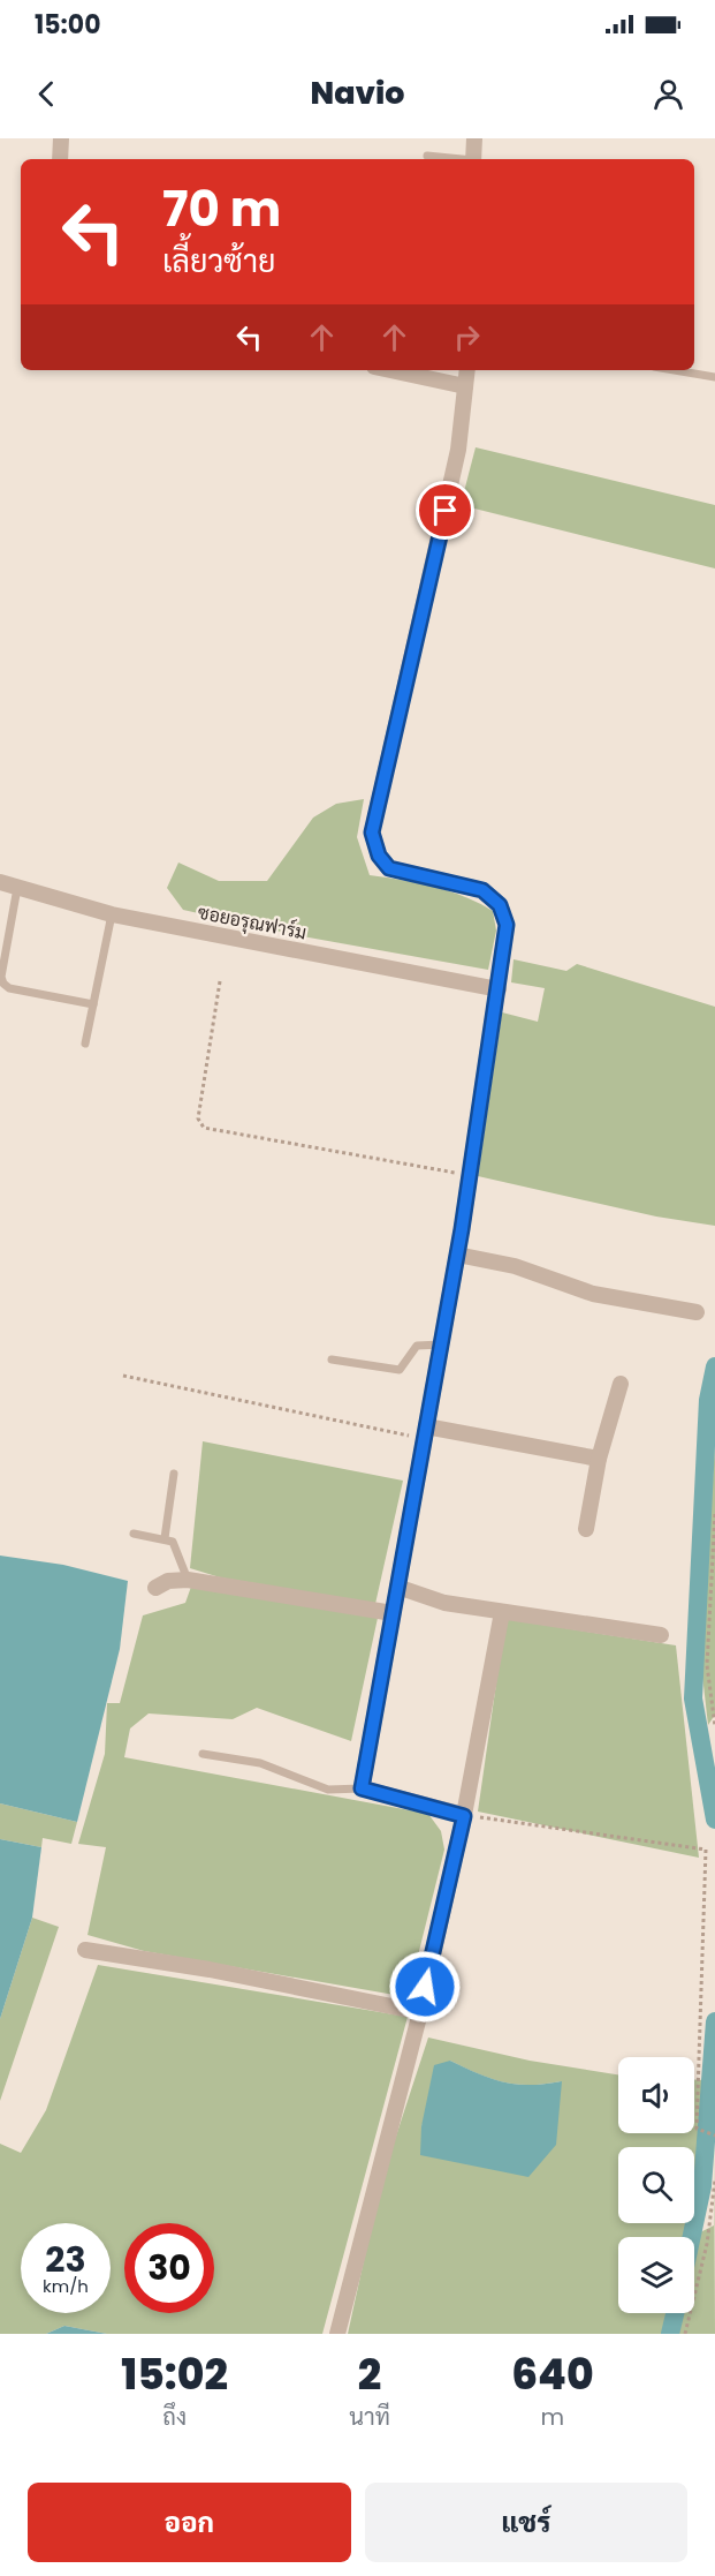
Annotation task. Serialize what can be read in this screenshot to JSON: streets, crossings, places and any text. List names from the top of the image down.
{
  "streets": {
    "street": ["ซอยอรุณฟาร์ม"]
  },
  "page": {
    "status": "15:00",
    "header": "Navio",
    "turn": ["70 m", "เลี้ยวซ้าย"],
    "speed": "23 km/h",
    "limit": "30",
    "eta": [
      "15:02",
      "ถึง",
      "2",
      "นาที",
      "640",
      "m"
    ],
    "buttons": ["ออก", "แชร์"]
  }
}
